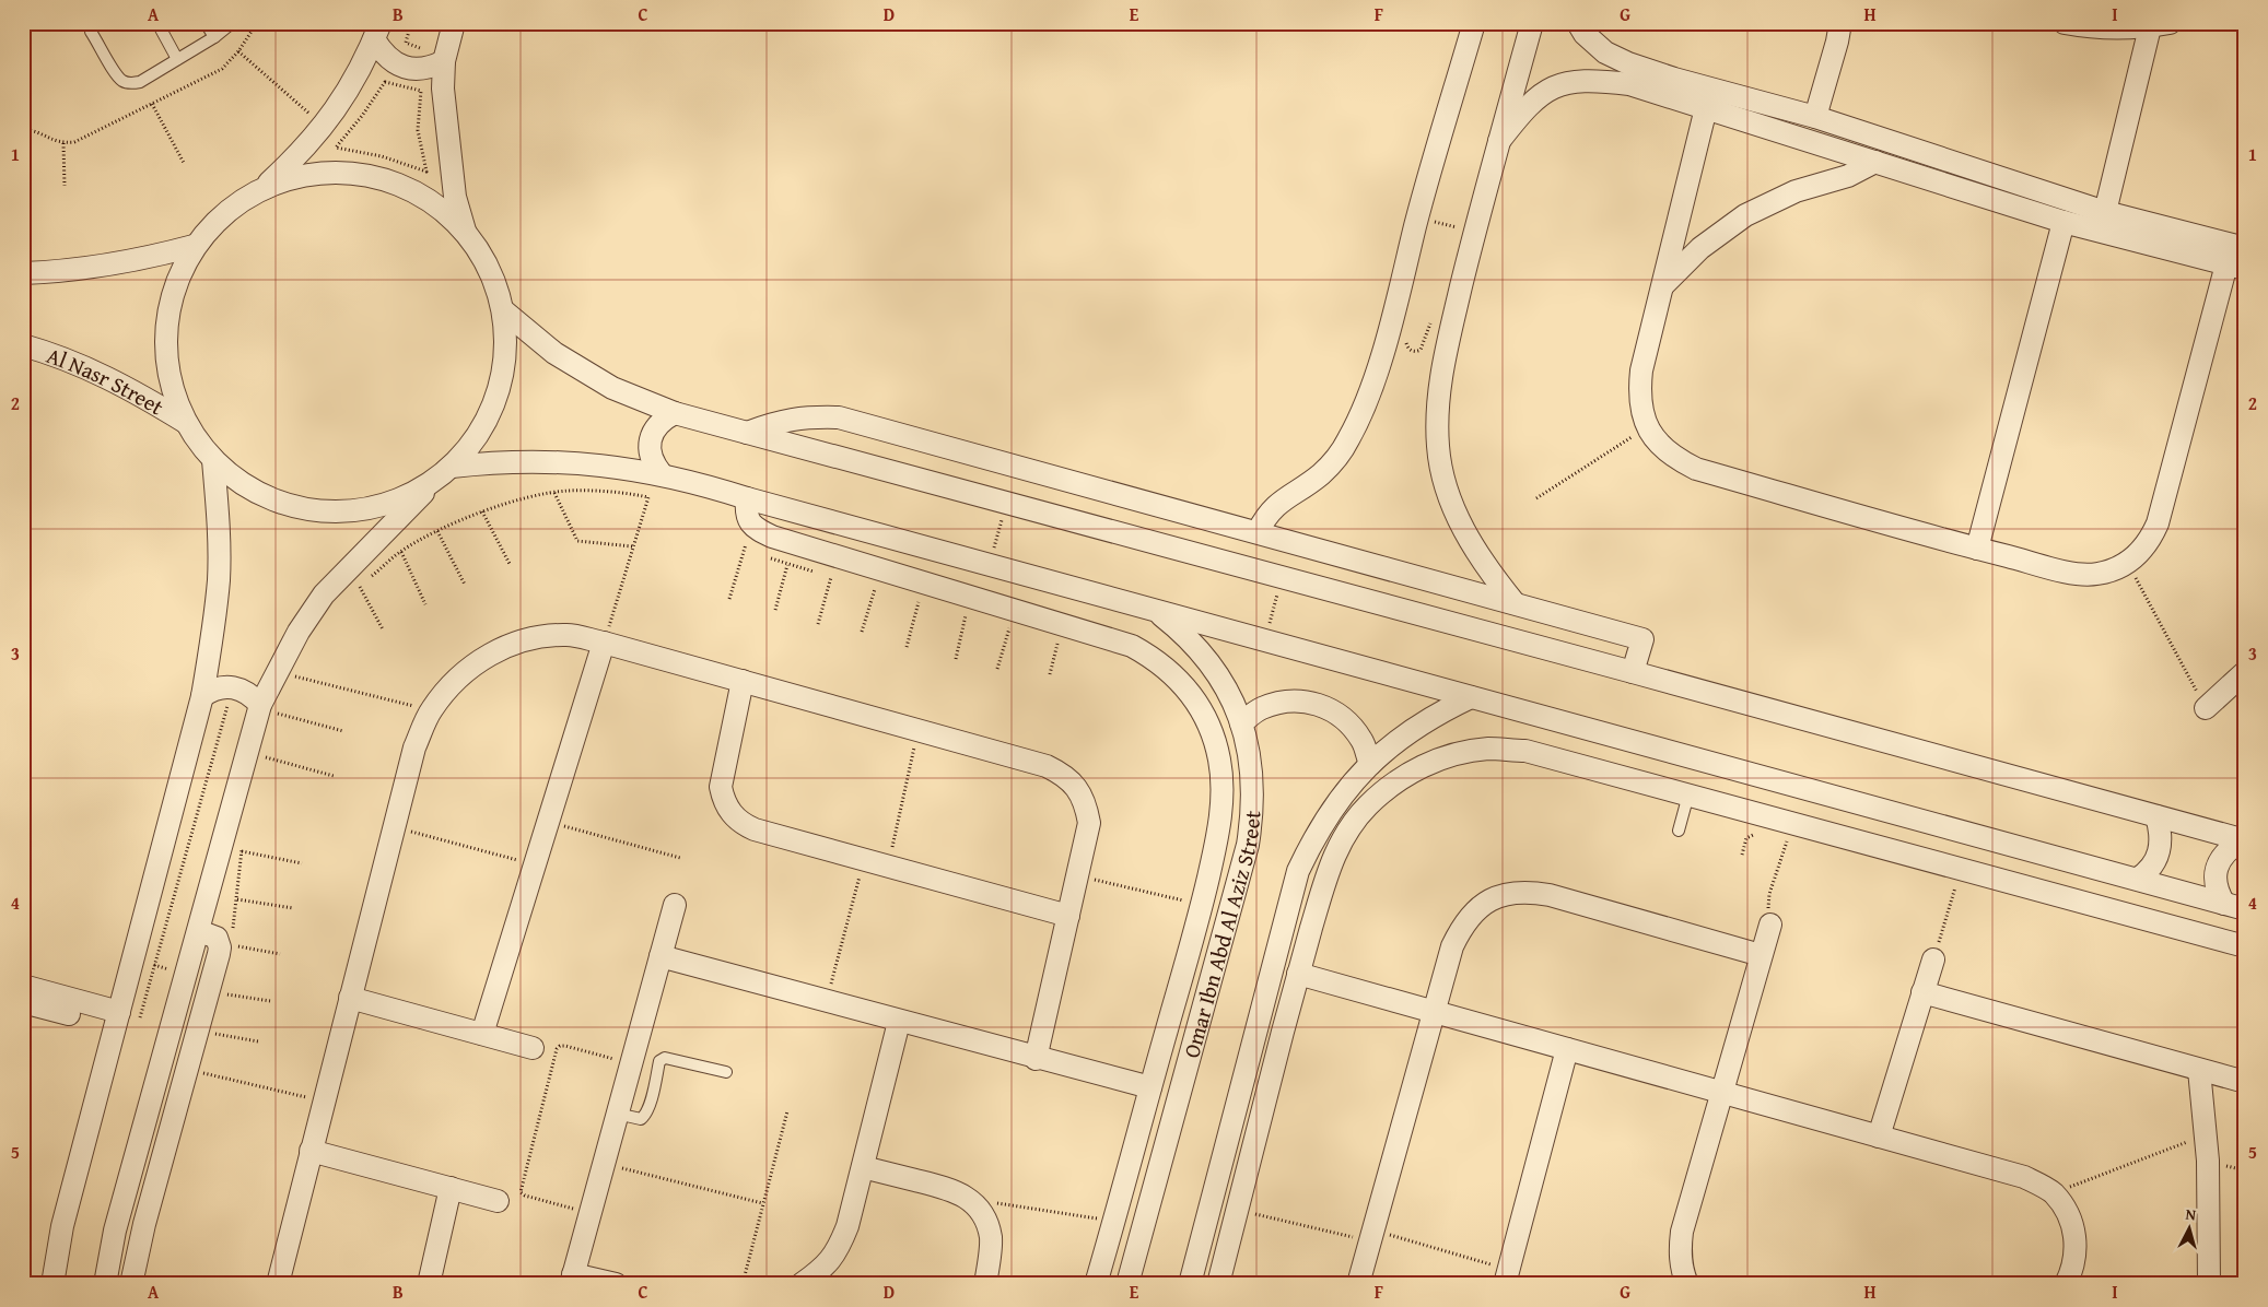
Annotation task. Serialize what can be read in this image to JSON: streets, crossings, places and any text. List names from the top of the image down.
{
  "streets": {
    "street": ["Al Nasr Street", "Omar Ibn Abd Al Aziz Street"]
  },
  "north": "top",
  "grid": {
    "columns": [
      "A",
      "B",
      "C",
      "D",
      "E",
      "F",
      "G",
      "H",
      "I"
    ],
    "rows": [
      "1",
      "2",
      "3",
      "4",
      "5"
    ]
  }
}
